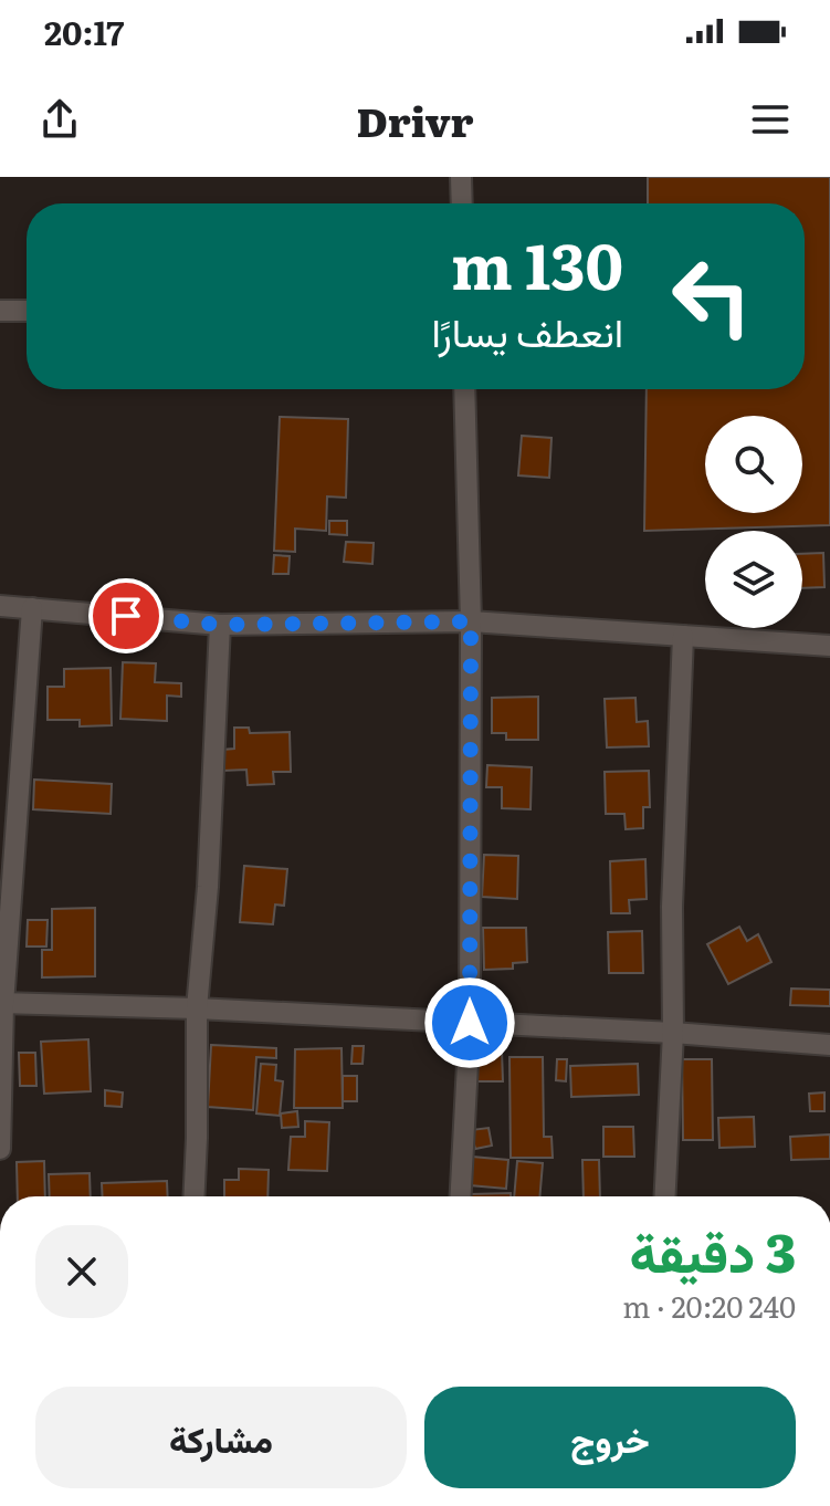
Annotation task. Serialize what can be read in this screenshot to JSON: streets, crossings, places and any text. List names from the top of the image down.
{
  "page": {
    "status": "20:17",
    "header": "Drivr",
    "turn": ["130 m", "انعطف يسارًا"],
    "heading": ["3 دقيقة", "240 m · 20:20"],
    "buttons": ["خروج", "مشاركة"]
  }
}
